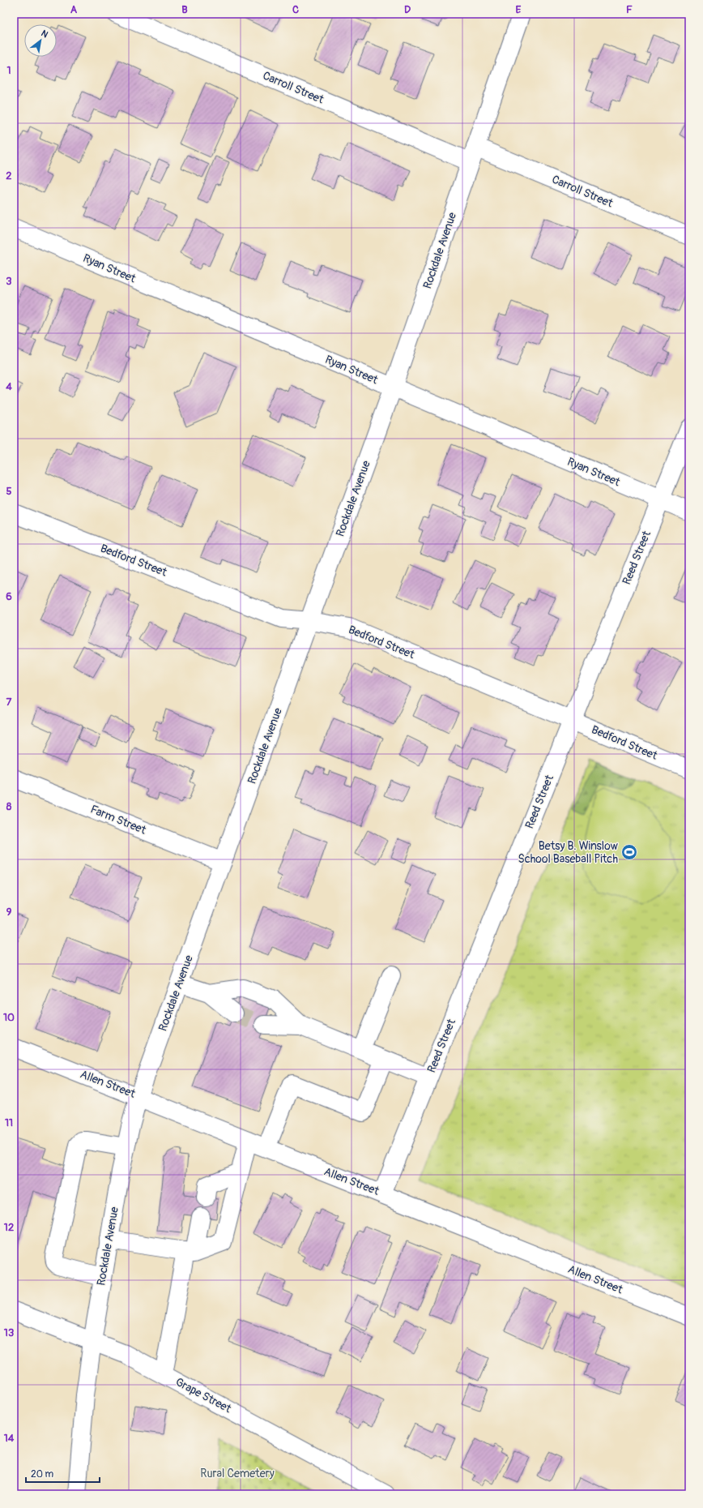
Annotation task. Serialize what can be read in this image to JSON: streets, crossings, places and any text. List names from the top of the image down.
{
  "streets": {
    "street": [
      "Carroll Street",
      "Rockdale Avenue",
      "Ryan Street",
      "Reed Street",
      "Bedford Street",
      "Farm Street",
      "Allen Street",
      "Grape Street"
    ]
  },
  "crossings": [
    ["Carroll Street", "Rockdale Avenue"],
    ["Rockdale Avenue", "Ryan Street"],
    ["Rockdale Avenue", "Bedford Street"],
    ["Rockdale Avenue", "Farm Street"],
    ["Rockdale Avenue", "Allen Street"],
    ["Rockdale Avenue", "Grape Street"],
    ["Ryan Street", "Reed Street"],
    ["Reed Street", "Bedford Street"],
    ["Reed Street", "Allen Street"]
  ],
  "parks": ["Rural Cemetery"],
  "places": {
    "sports": ["Betsy B. Winslow School Baseball Pitch"]
  },
  "scale_bar": "20 m",
  "north": "top right",
  "grid": {
    "columns": [
      "A",
      "B",
      "C",
      "D",
      "E",
      "F"
    ],
    "rows": [
      "1",
      "2",
      "3",
      "4",
      "5",
      "6",
      "7",
      "8",
      "9",
      "10",
      "11",
      "12",
      "13",
      "14"
    ]
  }
}
